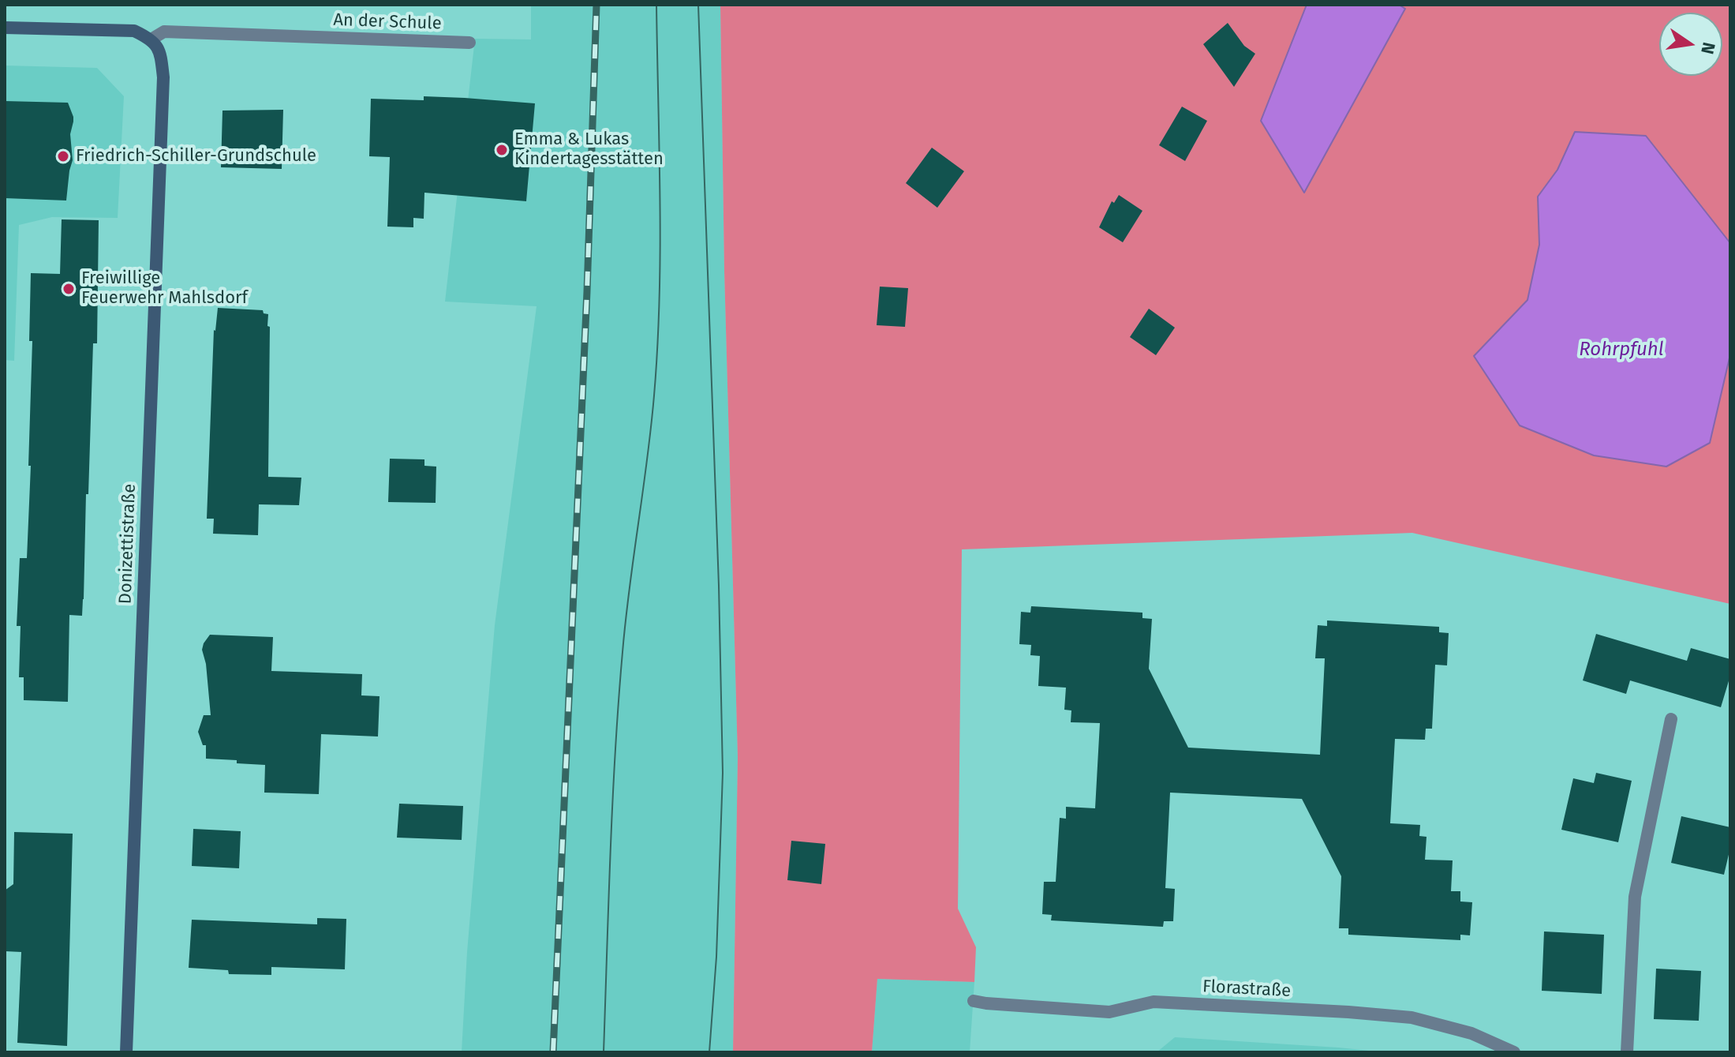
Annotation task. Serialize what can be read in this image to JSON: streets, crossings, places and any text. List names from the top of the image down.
{
  "streets": {
    "street": ["An der Schule", "Donizettistraße", "Florastraße"]
  },
  "crossings": [
    ["An der Schule", "Donizettistraße"]
  ],
  "water": ["Rohrpfuhl"],
  "places": ["Emma & Lukas Kindertagesstätten", "Friedrich-Schiller-Grundschule", "Freiwillige Feuerwehr Mahlsdorf"],
  "north": "right"
}
